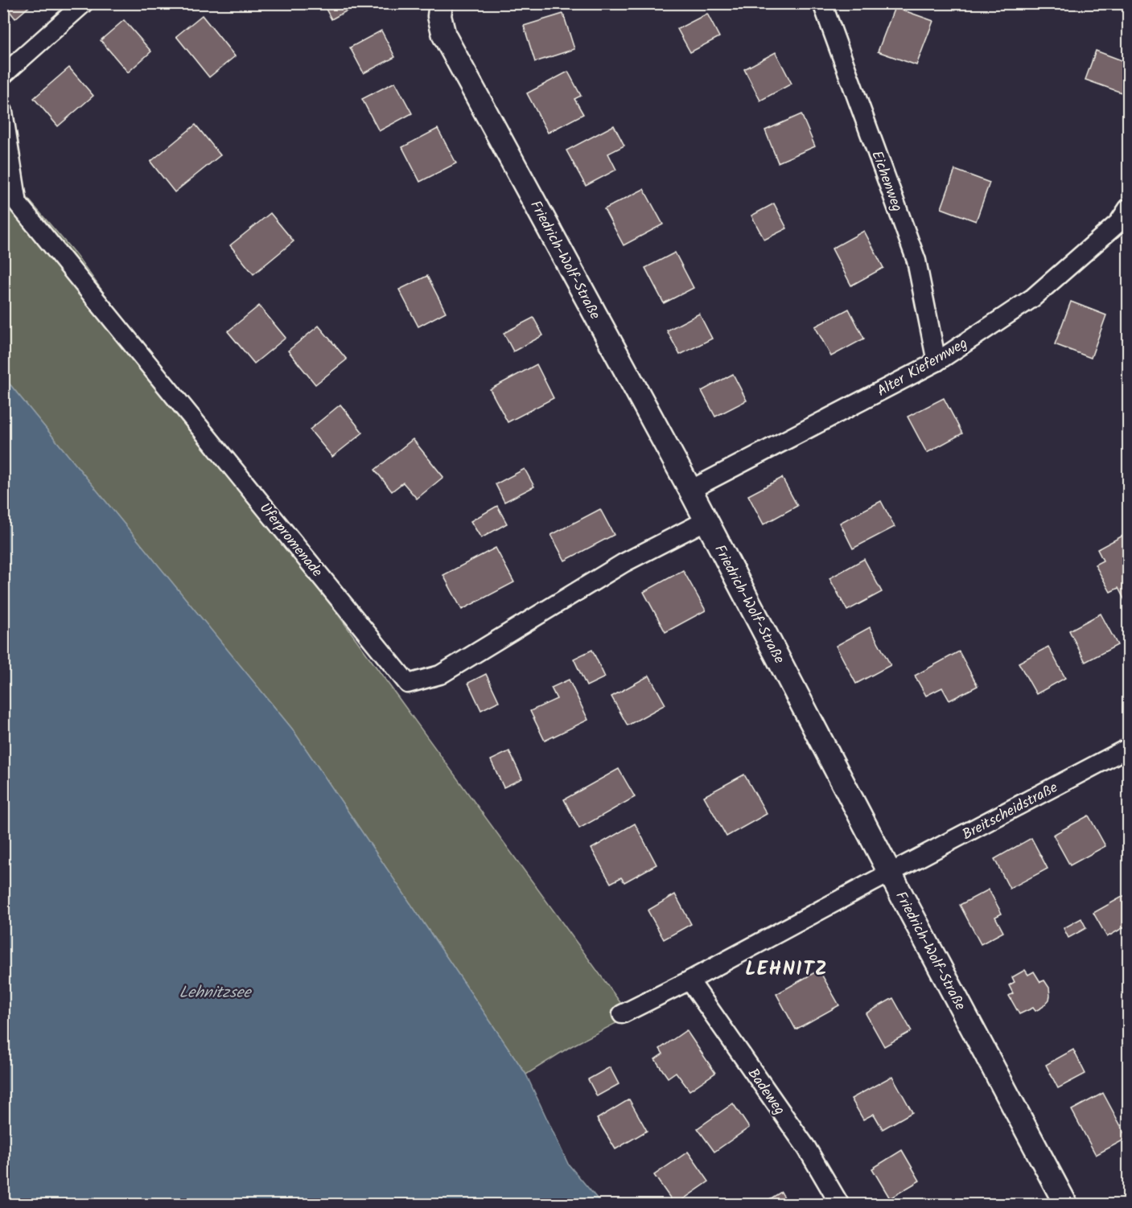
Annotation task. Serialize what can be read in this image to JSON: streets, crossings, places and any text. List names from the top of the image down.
{
  "streets": {
    "street": [
      "Eichenweg",
      "Friedrich-Wolf-Straße",
      "Alter Kiefernweg",
      "Uferpromenade",
      "Breitscheidstraße",
      "Badeweg"
    ]
  },
  "crossings": [
    ["Eichenweg", "Alter Kiefernweg"],
    ["Friedrich-Wolf-Straße", "Alter Kiefernweg"],
    ["Friedrich-Wolf-Straße", "Uferpromenade"],
    ["Friedrich-Wolf-Straße", "Breitscheidstraße"]
  ],
  "districts": ["LEHNITZ"],
  "water": ["Lehnitzsee"]
}
